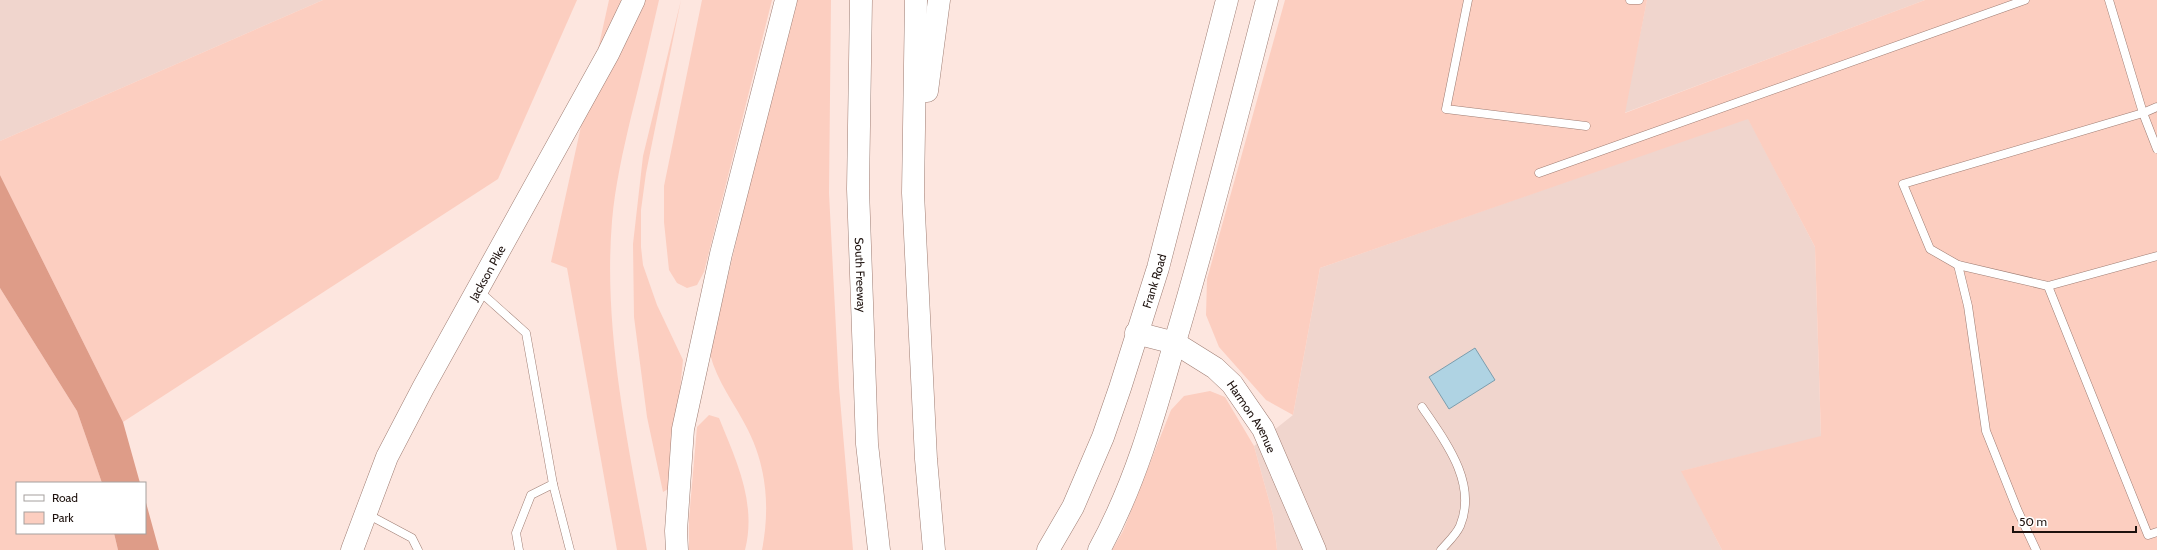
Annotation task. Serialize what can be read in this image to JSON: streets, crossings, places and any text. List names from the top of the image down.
{
  "streets": {
    "main road": [
      "Jackson Pike",
      "South Freeway",
      "Frank Road",
      "Harmon Avenue"
    ]
  },
  "crossings": [
    ["Frank Road", "Harmon Avenue"]
  ],
  "legend": ["Road", "Park"],
  "scale_bar": "50 m"
}
